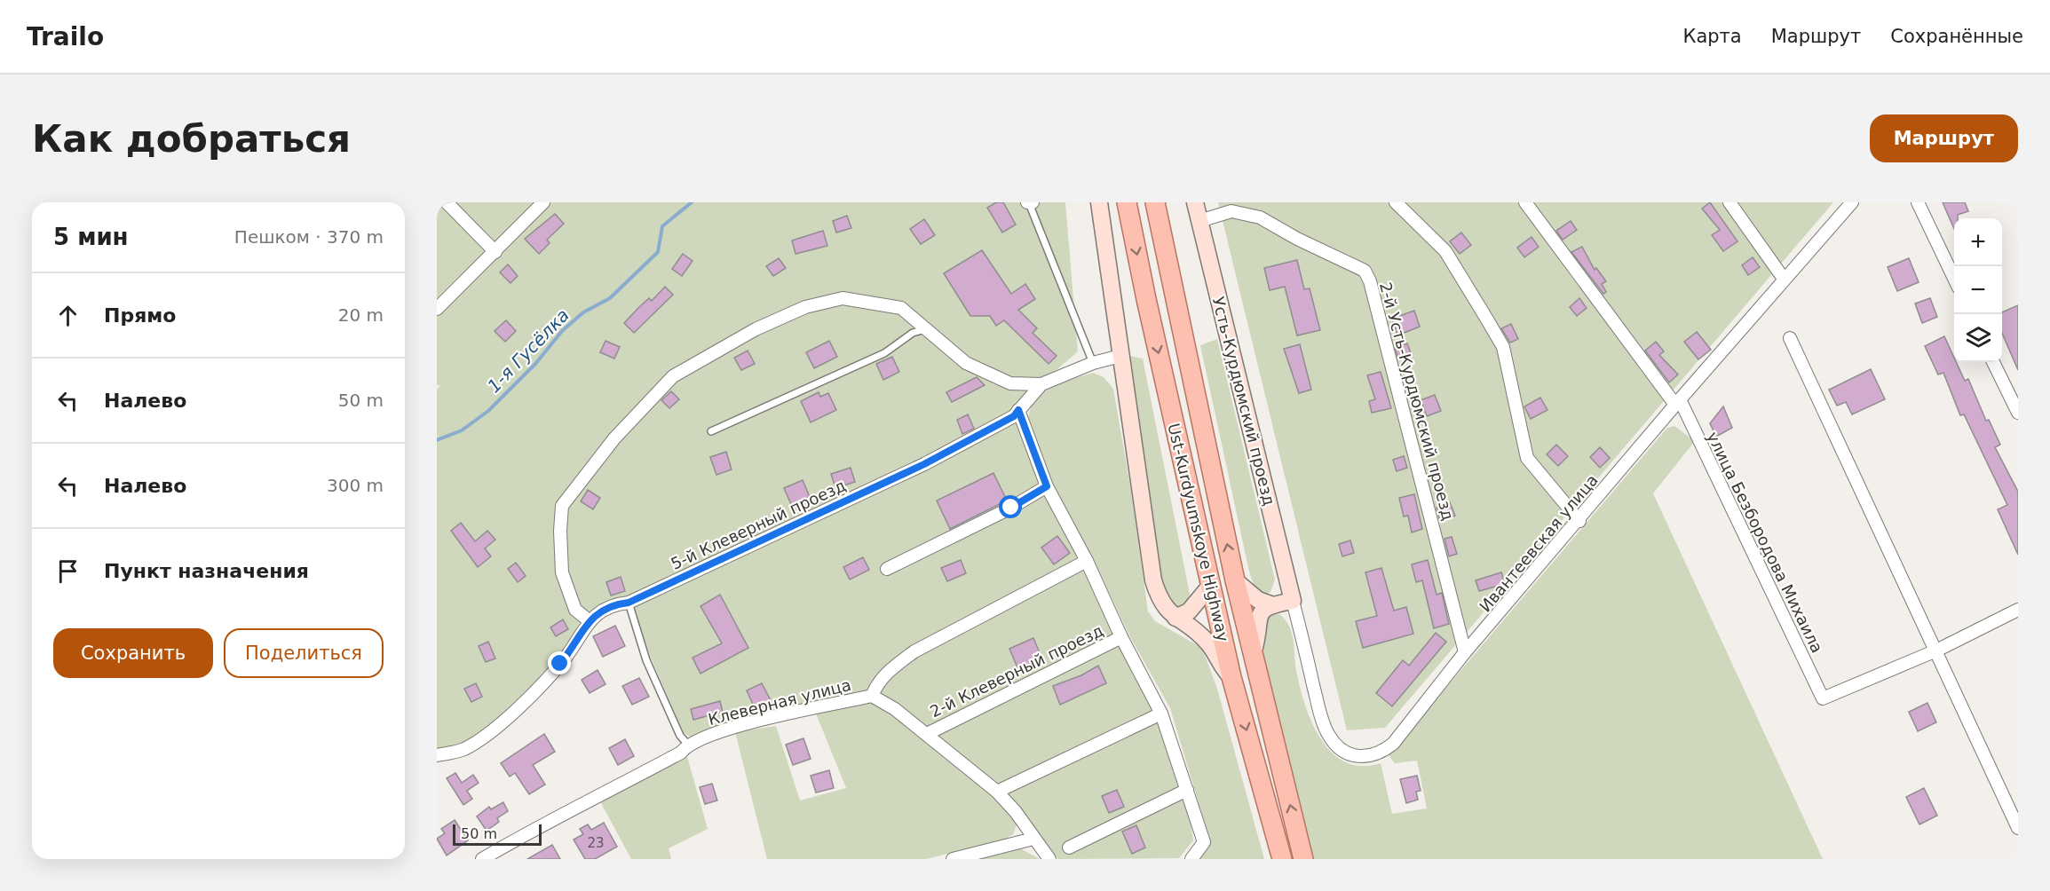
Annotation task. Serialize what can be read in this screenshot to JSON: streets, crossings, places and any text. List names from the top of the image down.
{
  "streets": {
    "main road": ["Ust-Kurdyumskoye Highway"],
    "street": [
      "Усть-Курдюмский проезд",
      "2-й Усть-Курдюмский проезд",
      "5-й Клеверный проезд",
      "улица Безбородова Михаила",
      "Ивантеевская улица",
      "2-й Клеверный проезд",
      "Клеверная улица"
    ]
  },
  "crossings": [
    ["Усть-Курдюмский проезд", "2-й Усть-Курдюмский проезд"],
    ["Усть-Курдюмский проезд", "Ивантеевская улица"],
    ["2-й Усть-Курдюмский проезд", "Ивантеевская улица"],
    ["улица Безбородова Михаила", "Ивантеевская улица"],
    ["2-й Клеверный проезд", "Клеверная улица"]
  ],
  "water": ["1-я Гусёлка"],
  "house_numbers": ["23"],
  "scale_bar": "50 m",
  "page": {
    "header": "Trailo",
    "nav": ["Карта", "Маршрут", "Сохранённые"],
    "buttons": [
      "Маршрут",
      ["Сохранить", "Поделиться"]
    ],
    "title": "Как добраться",
    "heading": ["5 мин", "Пешком · 370 m"],
    "map_buttons": ["+", "−"],
    "list": [
      ["Прямо", "20 m"],
      ["Налево", "50 m"],
      ["Налево", "300 m"],
      "Пункт назначения"
    ],
    "scale": "50 m"
  }
}
